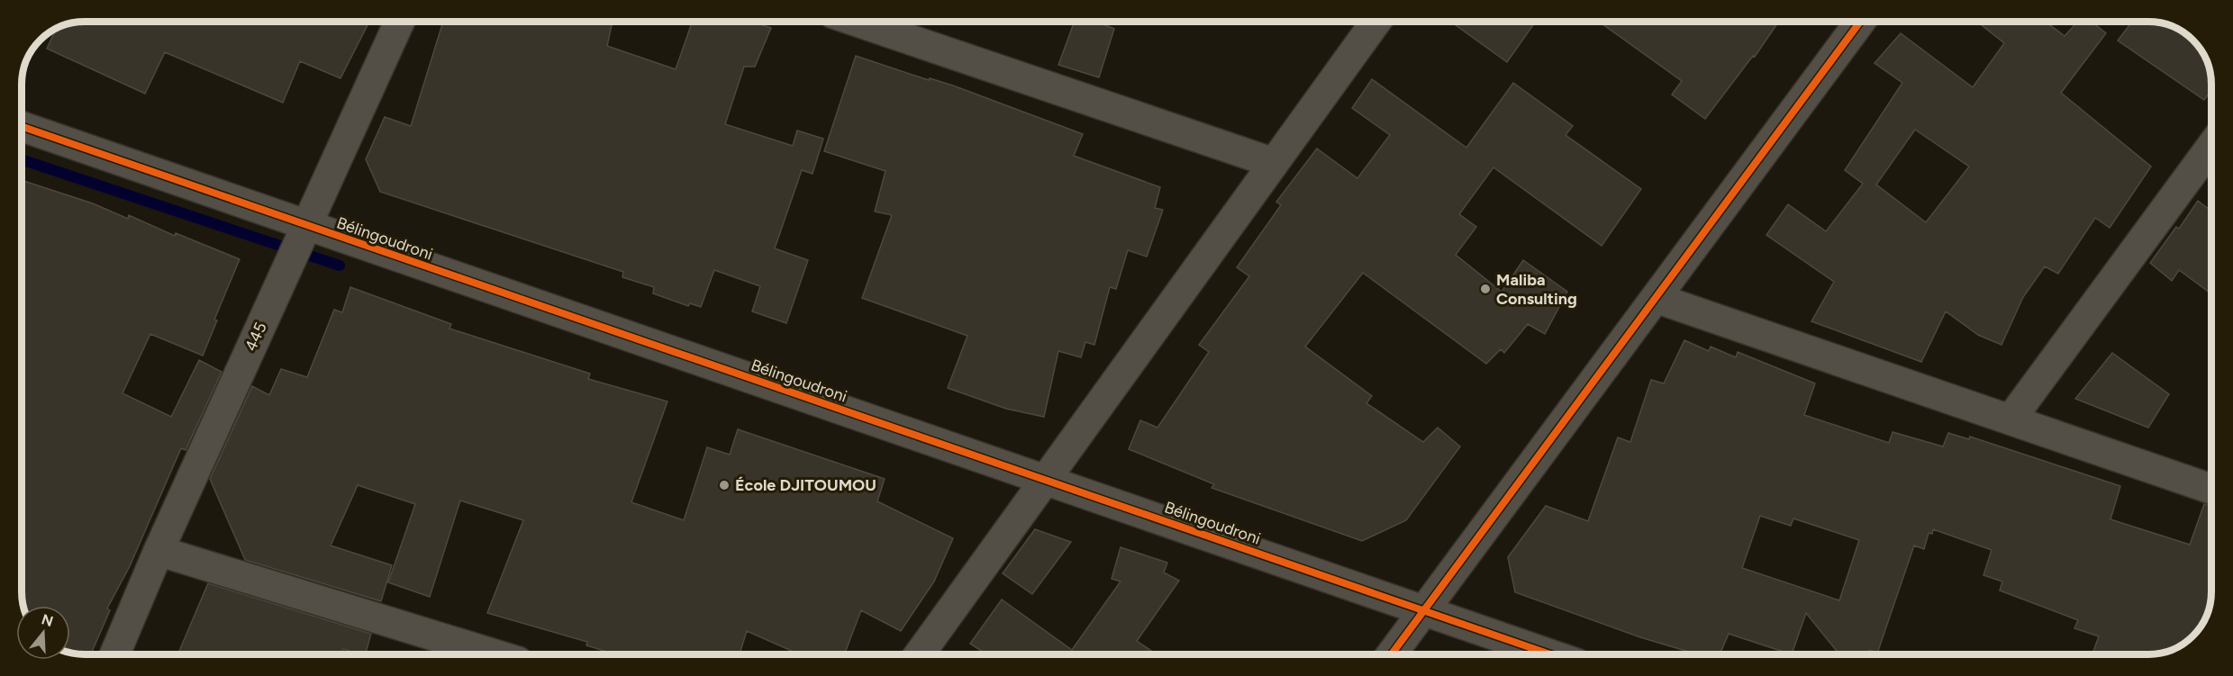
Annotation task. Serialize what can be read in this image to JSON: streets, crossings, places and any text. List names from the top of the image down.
{
  "streets": {
    "street": ["Bélingoudroni", "445"]
  },
  "crossings": [
    ["Bélingoudroni", "445"]
  ],
  "places": ["Maliba Consulting", "École DJITOUMOU"],
  "north": "top"
}
